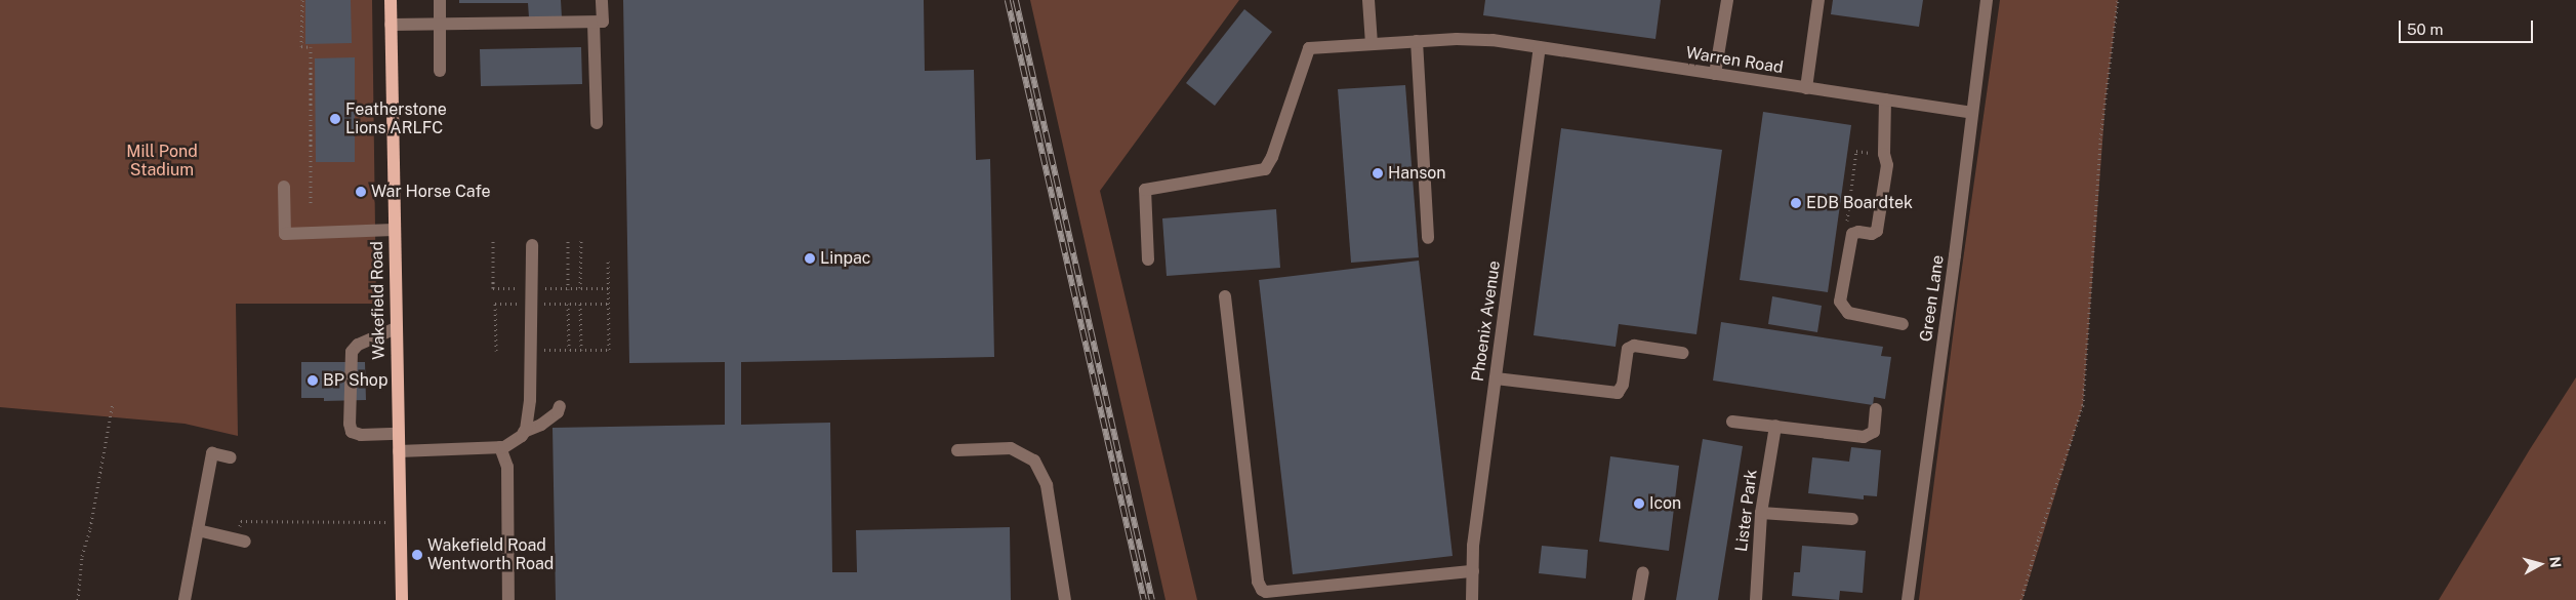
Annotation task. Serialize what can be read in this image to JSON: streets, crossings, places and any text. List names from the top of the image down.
{
  "streets": {
    "main road": ["Wakefield Road"],
    "street": [
      "Warren Road",
      "Green Lane",
      "Phoenix Avenue",
      "Lister Park"
    ]
  },
  "crossings": [
    ["Warren Road", "Green Lane"],
    ["Warren Road", "Phoenix Avenue"]
  ],
  "parks": ["Mill Pond Stadium"],
  "places": [
    "Featherstone Lions ARLFC",
    "Hanson",
    "War Horse Cafe",
    "EDB Boardtek",
    "Linpac",
    "BP Shop",
    "Icon",
    "Wakefield Road Wentworth Road"
  ],
  "scale_bar": "50 m",
  "north": "right"
}
